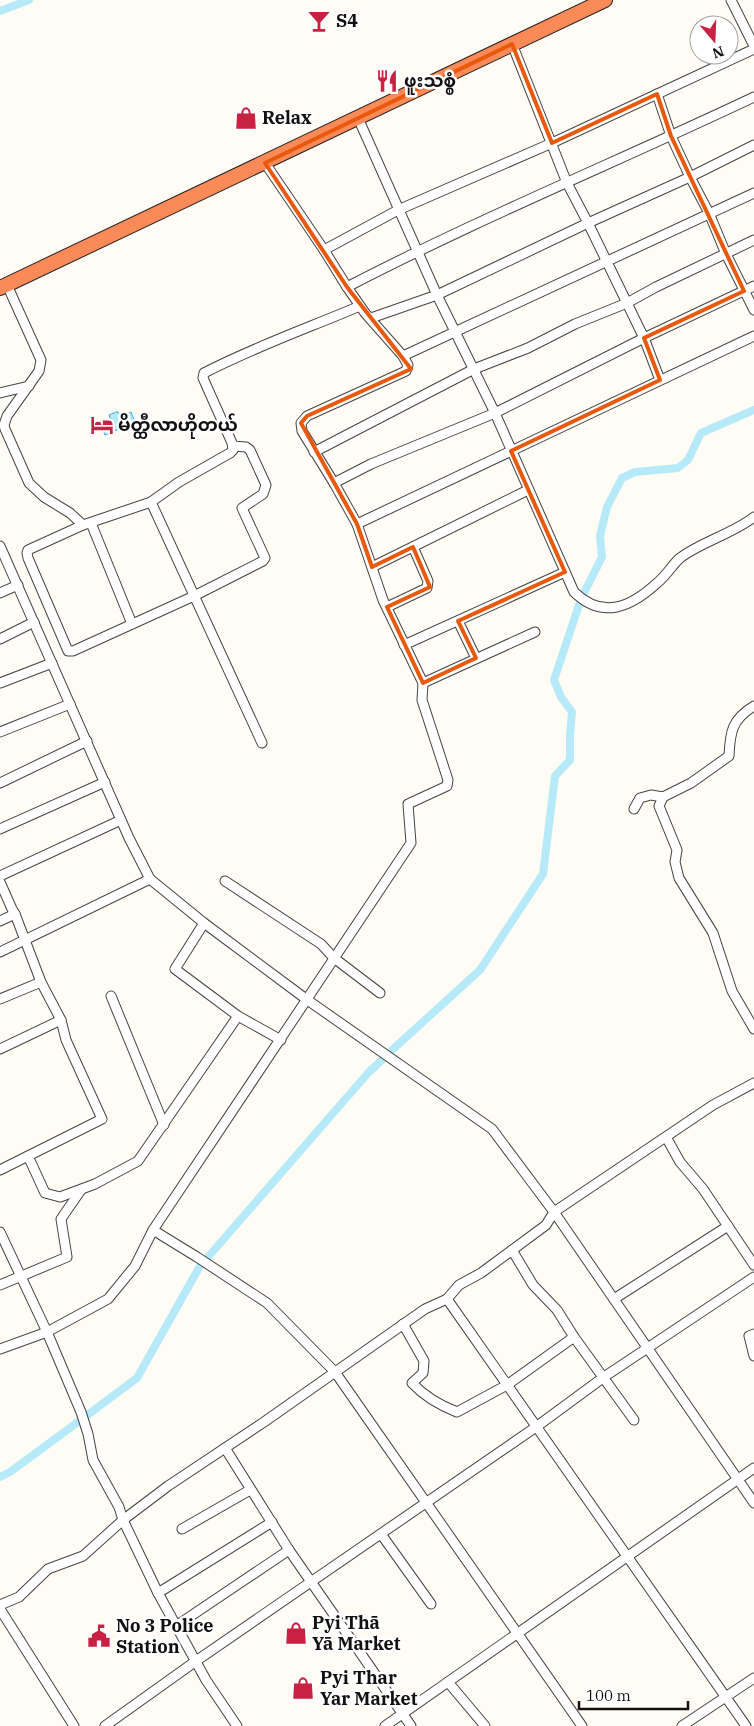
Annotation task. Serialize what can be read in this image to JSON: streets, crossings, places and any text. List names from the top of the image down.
{
  "places": {
    "bar": ["S4"],
    "restaurant": ["ဖူးသစ္စံ"],
    "shop": ["Relax", "Pyi Thā Yā Market", "Pyi Thar Yar Market"],
    "hotel": ["မိတ္ထီလာဟိုတယ်"],
    "public building": ["No 3 Police Station"]
  },
  "scale_bar": "100 m",
  "north": "bottom"
}
